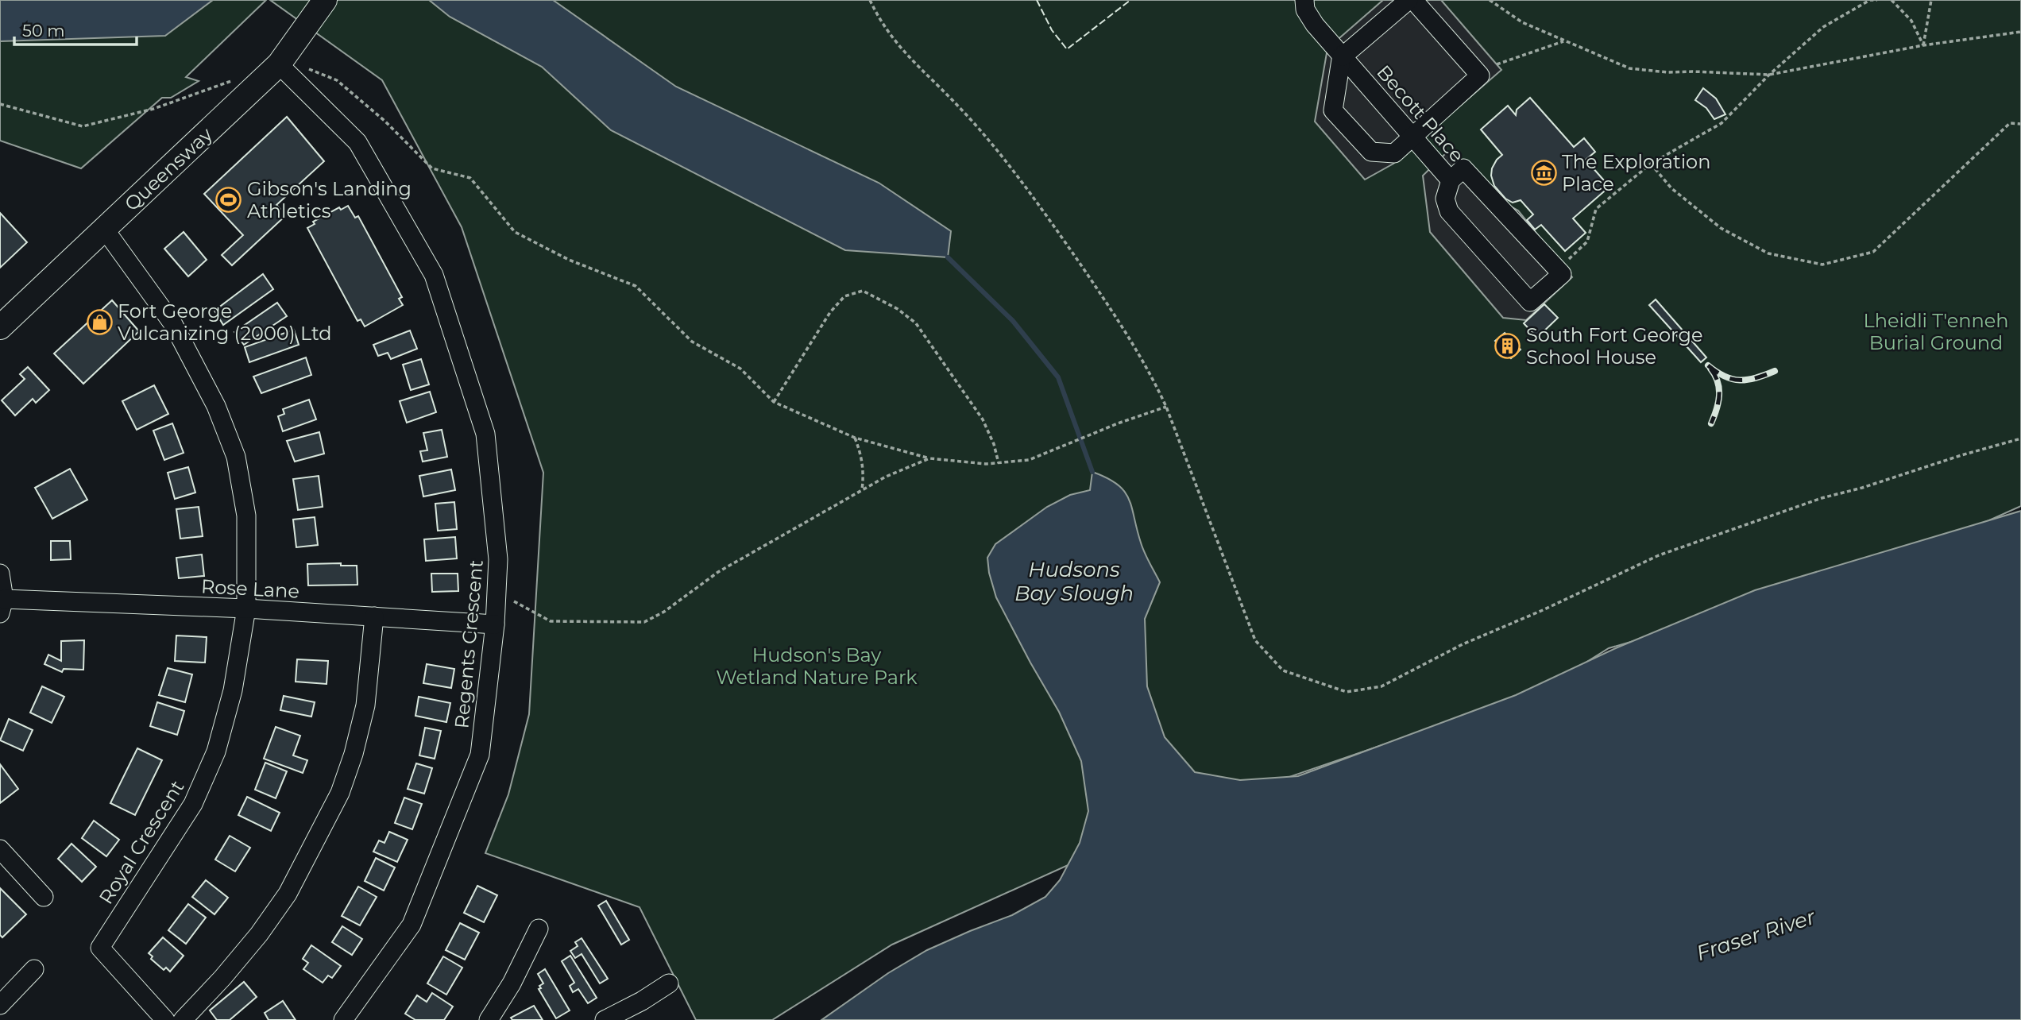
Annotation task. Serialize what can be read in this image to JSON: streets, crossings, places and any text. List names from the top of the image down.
{
  "streets": {
    "main road": ["Queensway"],
    "street": [
      "Becott Place",
      "Rose Lane",
      "Regents Crescent",
      "Royal Crescent"
    ]
  },
  "crossings": [
    ["Queensway", "Regents Crescent"],
    ["Queensway", "Royal Crescent"],
    ["Rose Lane", "Regents Crescent"],
    ["Rose Lane", "Royal Crescent"]
  ],
  "water": ["Hudsons Bay Slough", "Fraser River"],
  "parks": ["Lheidli T'enneh Burial Ground", "Hudson's Bay Wetland Nature Park"],
  "places": {
    "museum": ["The Exploration Place"],
    "sports": ["Gibson's Landing Athletics"],
    "shop": ["Fort George Vulcanizing (2000) Ltd"],
    "building": ["South Fort George School House"]
  },
  "scale_bar": "50 m"
}
